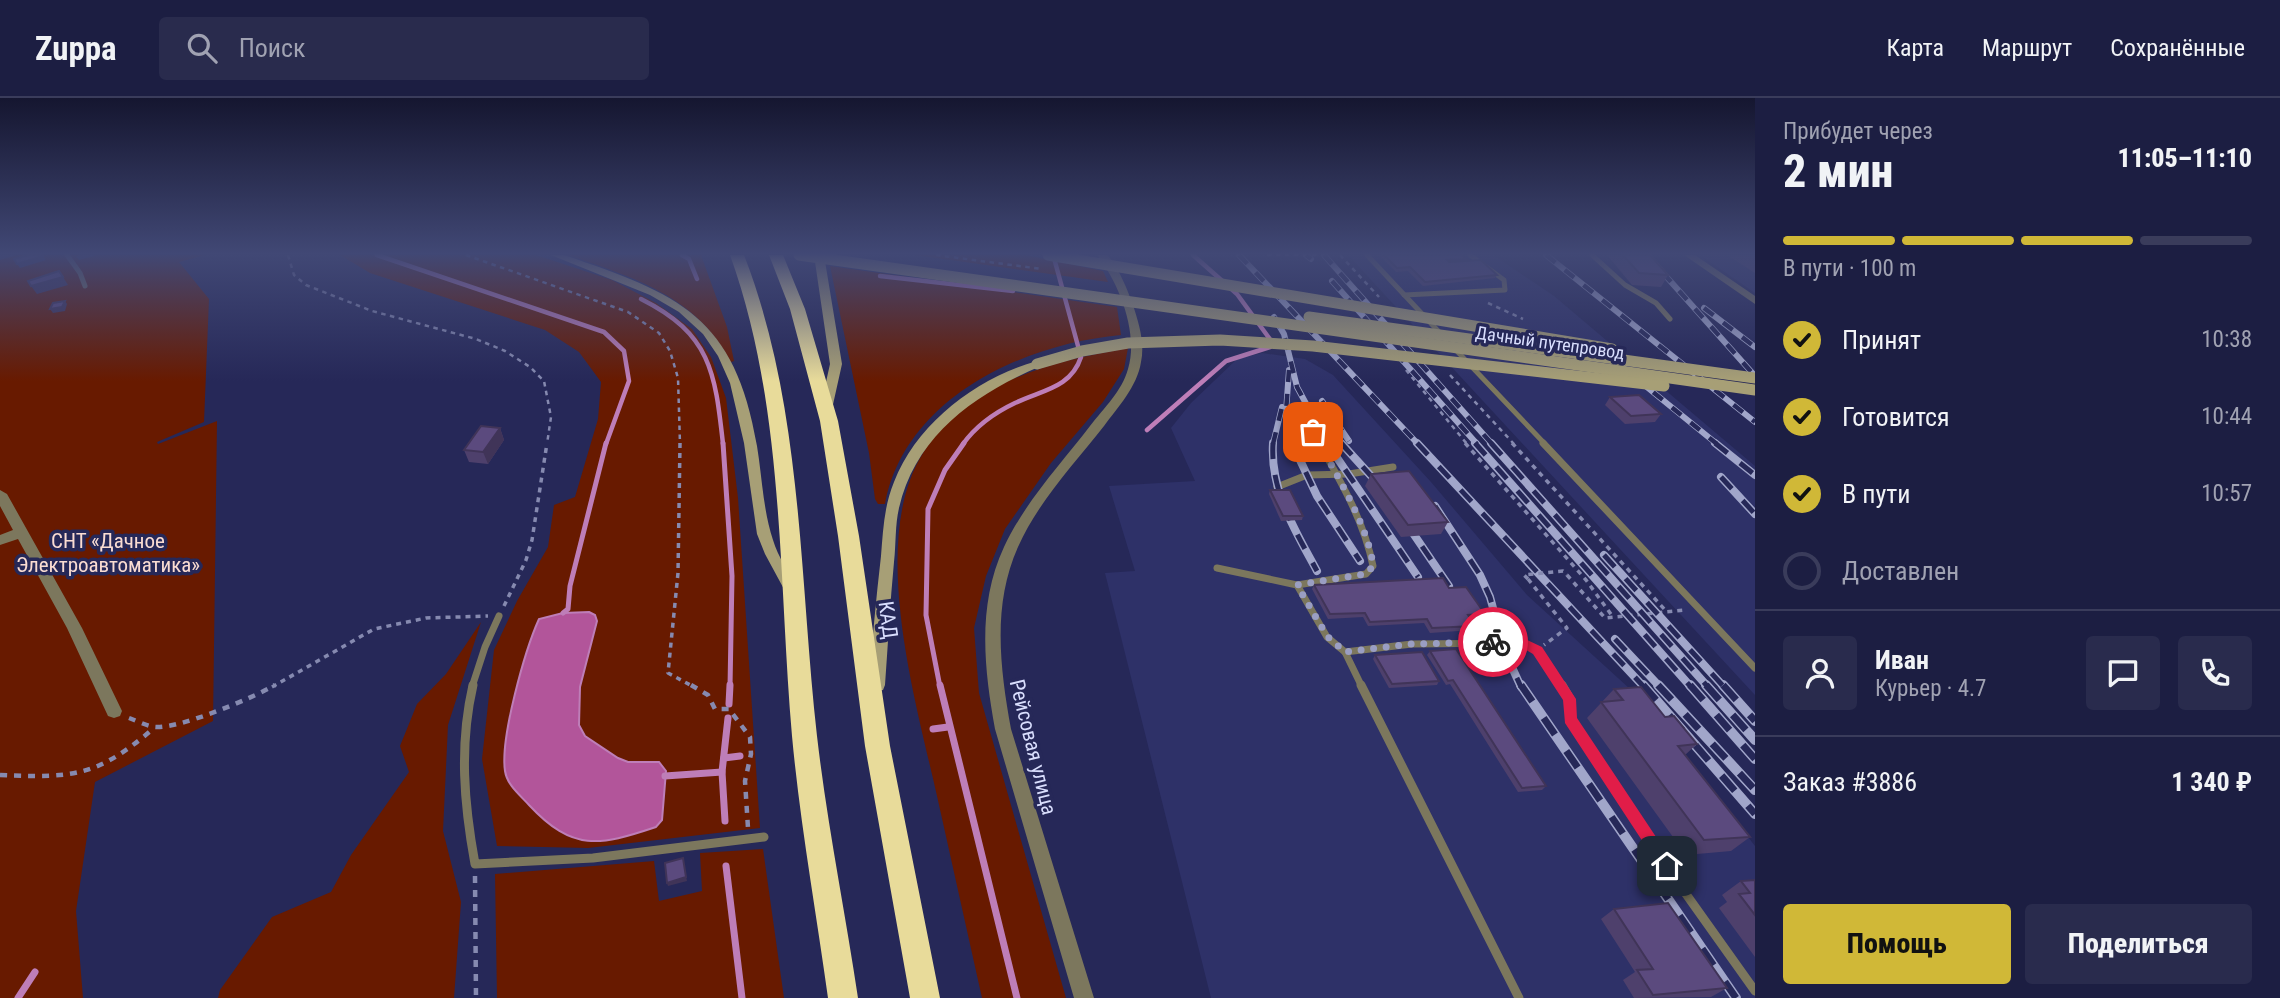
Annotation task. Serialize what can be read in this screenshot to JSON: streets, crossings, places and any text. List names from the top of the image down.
{
  "streets": {
    "highway": ["КАД"],
    "main road": ["Дачный путепровод"],
    "street": ["Рейсовая улица"]
  },
  "parks": ["СНТ «Дачное Электроавтоматика»"],
  "page": {
    "header": "Zuppa",
    "search": "Поиск",
    "nav": ["Карта", "Маршрут", "Сохранённые"],
    "heading": ["2 мин", "Прибудет через", "11:05–11:10"],
    "panel": [
      "Иван",
      "Курьер · 4.7",
      "Заказ #3886",
      "1 340 ₽"
    ],
    "bar": "В пути · 100 m",
    "list": [
      ["Принят", "10:38"],
      ["Готовится", "10:44"],
      ["В пути", "10:57"],
      "Доставлен"
    ],
    "buttons": ["Помощь", "Поделиться"]
  }
}
